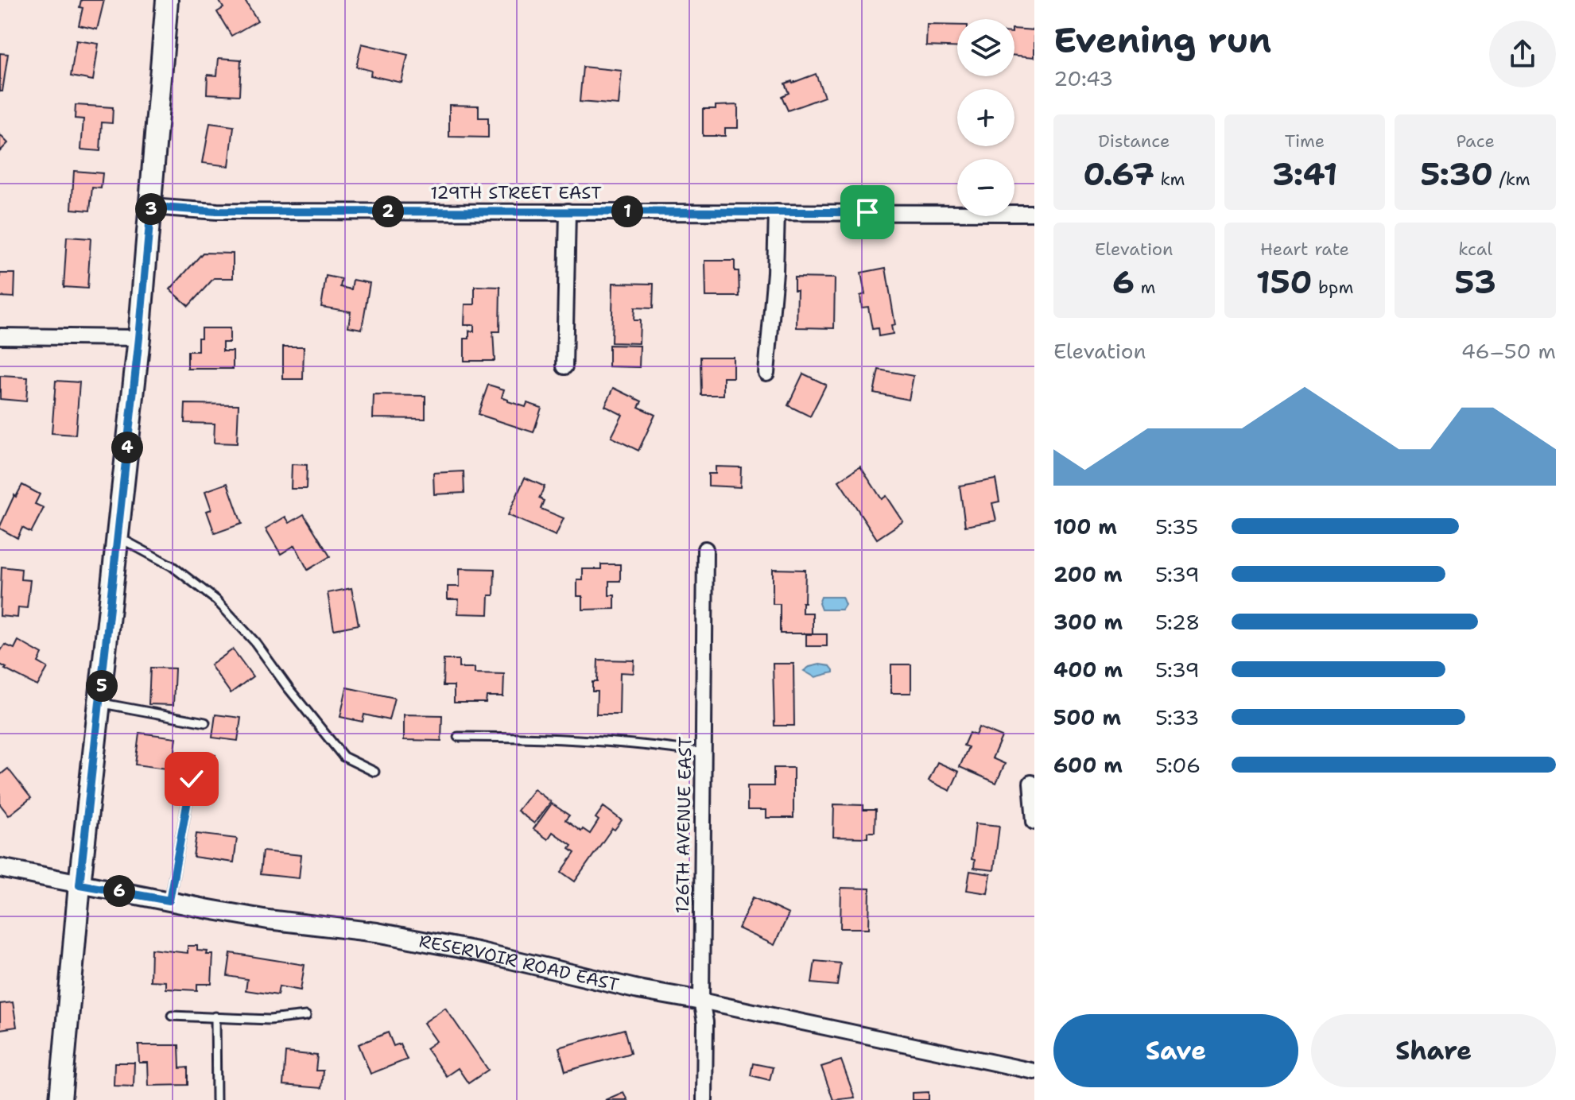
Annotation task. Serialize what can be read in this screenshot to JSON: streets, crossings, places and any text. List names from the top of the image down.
{
  "streets": {
    "street": ["129TH STREET EAST", "126TH AVENUE EAST", "RESERVOIR ROAD EAST"]
  },
  "crossings": [
    ["126TH AVENUE EAST", "RESERVOIR ROAD EAST"]
  ],
  "page": {
    "heading": ["Evening run", "20:43"],
    "map_buttons": ["+", "−"],
    "stats": [
      ["Distance", "0.67 km"],
      ["Time", "3:41"],
      ["Pace", "5:30 /km"],
      ["Elevation", "6 m"],
      ["Heart rate", "150 bpm"],
      ["kcal", "53"]
    ],
    "pins": [
      "3",
      "1",
      "2",
      "4",
      "5",
      "6"
    ],
    "chart": ["Elevation", "46–50 m"],
    "list": [
      {
        "name": "100 m",
        "note": "5:35"
      },
      {
        "name": "200 m",
        "note": "5:39"
      },
      {
        "name": "300 m",
        "note": "5:28"
      },
      {
        "name": "400 m",
        "note": "5:39"
      },
      {
        "name": "500 m",
        "note": "5:33"
      },
      {
        "name": "600 m",
        "note": "5:06"
      }
    ],
    "buttons": ["Save", "Share"]
  }
}
